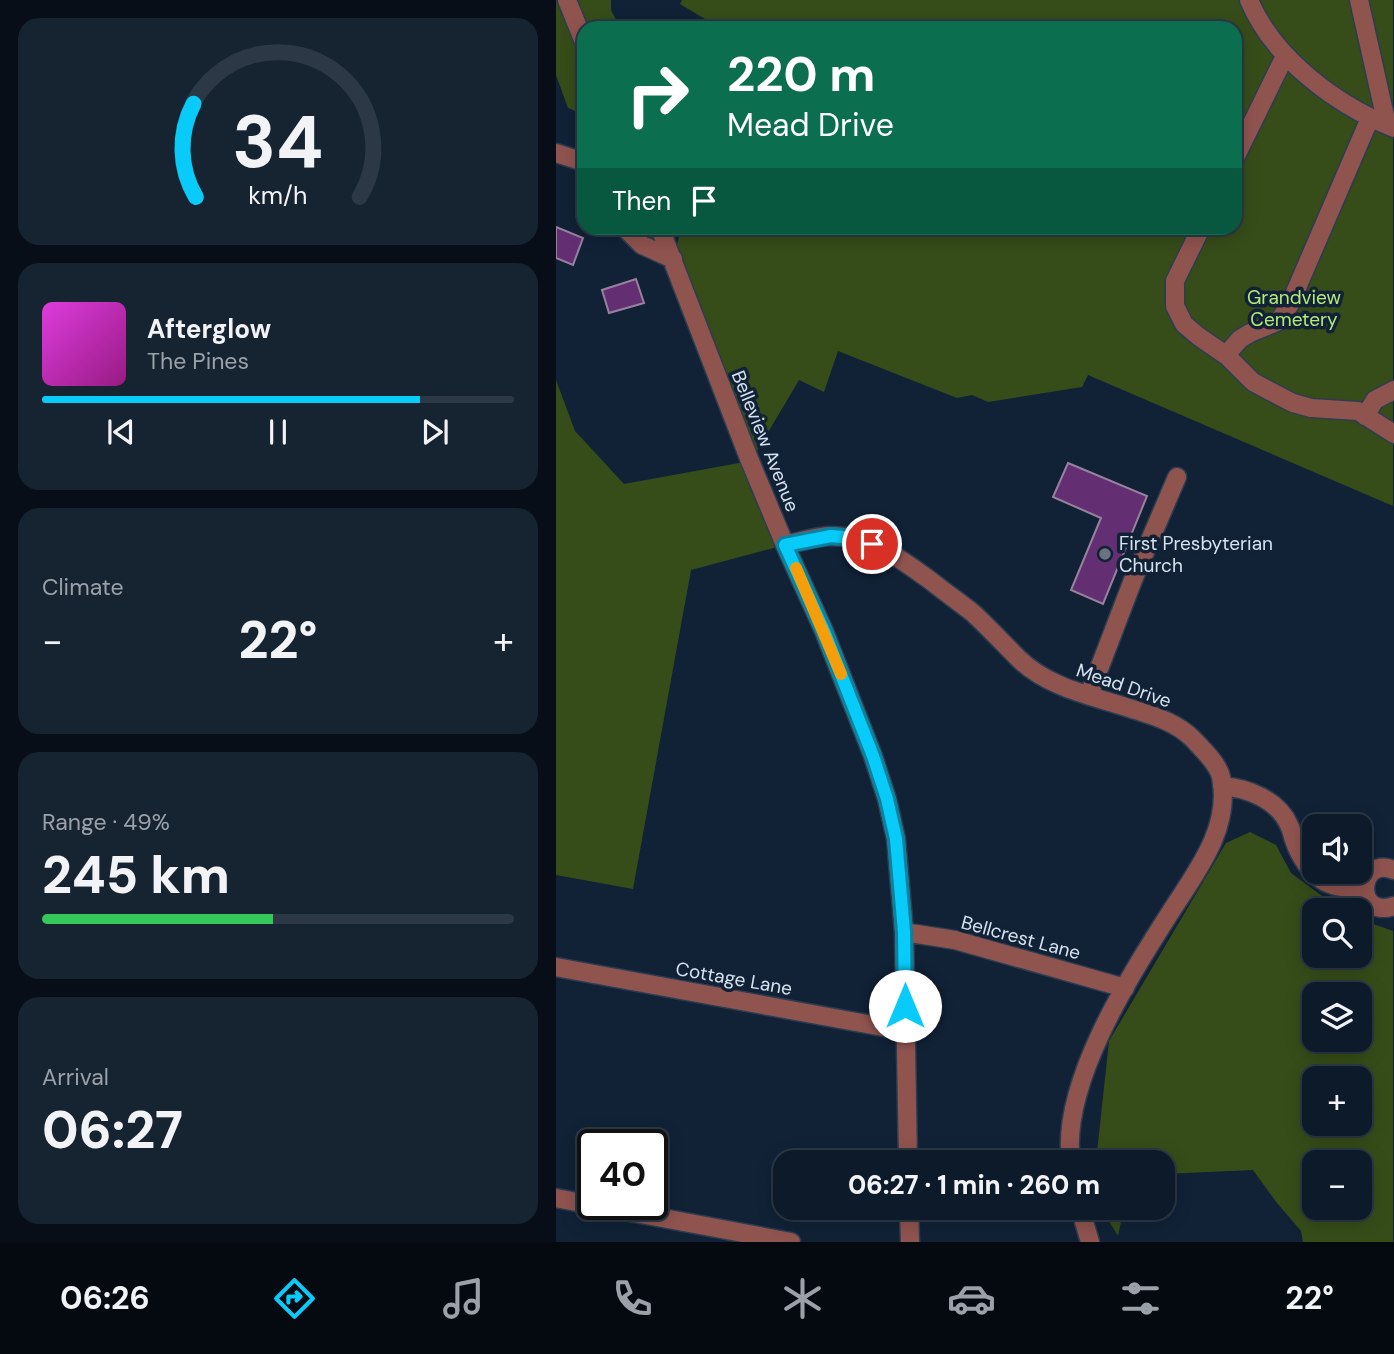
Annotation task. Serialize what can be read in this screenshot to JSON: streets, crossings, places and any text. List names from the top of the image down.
{
  "streets": {
    "street": [
      "Belleview Avenue",
      "Mead Drive",
      "Bellcrest Lane",
      "Cottage Lane"
    ]
  },
  "crossings": [
    ["Belleview Avenue", "Mead Drive"],
    ["Belleview Avenue", "Bellcrest Lane"],
    ["Belleview Avenue", "Cottage Lane"],
    ["Mead Drive", "Bellcrest Lane"]
  ],
  "parks": ["Grandview Cemetery"],
  "places": ["First Presbyterian Church"],
  "page": {
    "turn": ["220 m", "Mead Drive"],
    "then": "Then",
    "song": ["Afterglow", "The Pines"],
    "tile": [
      "Climate",
      ["Range · 49%", "245 km"],
      ["Arrival", "06:27"]
    ],
    "heat": ["−", "22°", "+"],
    "map_buttons": ["+", "−"],
    "limit": "40",
    "trip": "06:27 · 1 min · 260 m",
    "tabs": ["06:26", "22°"],
    "gauge": ["34", "km/h"]
  }
}
